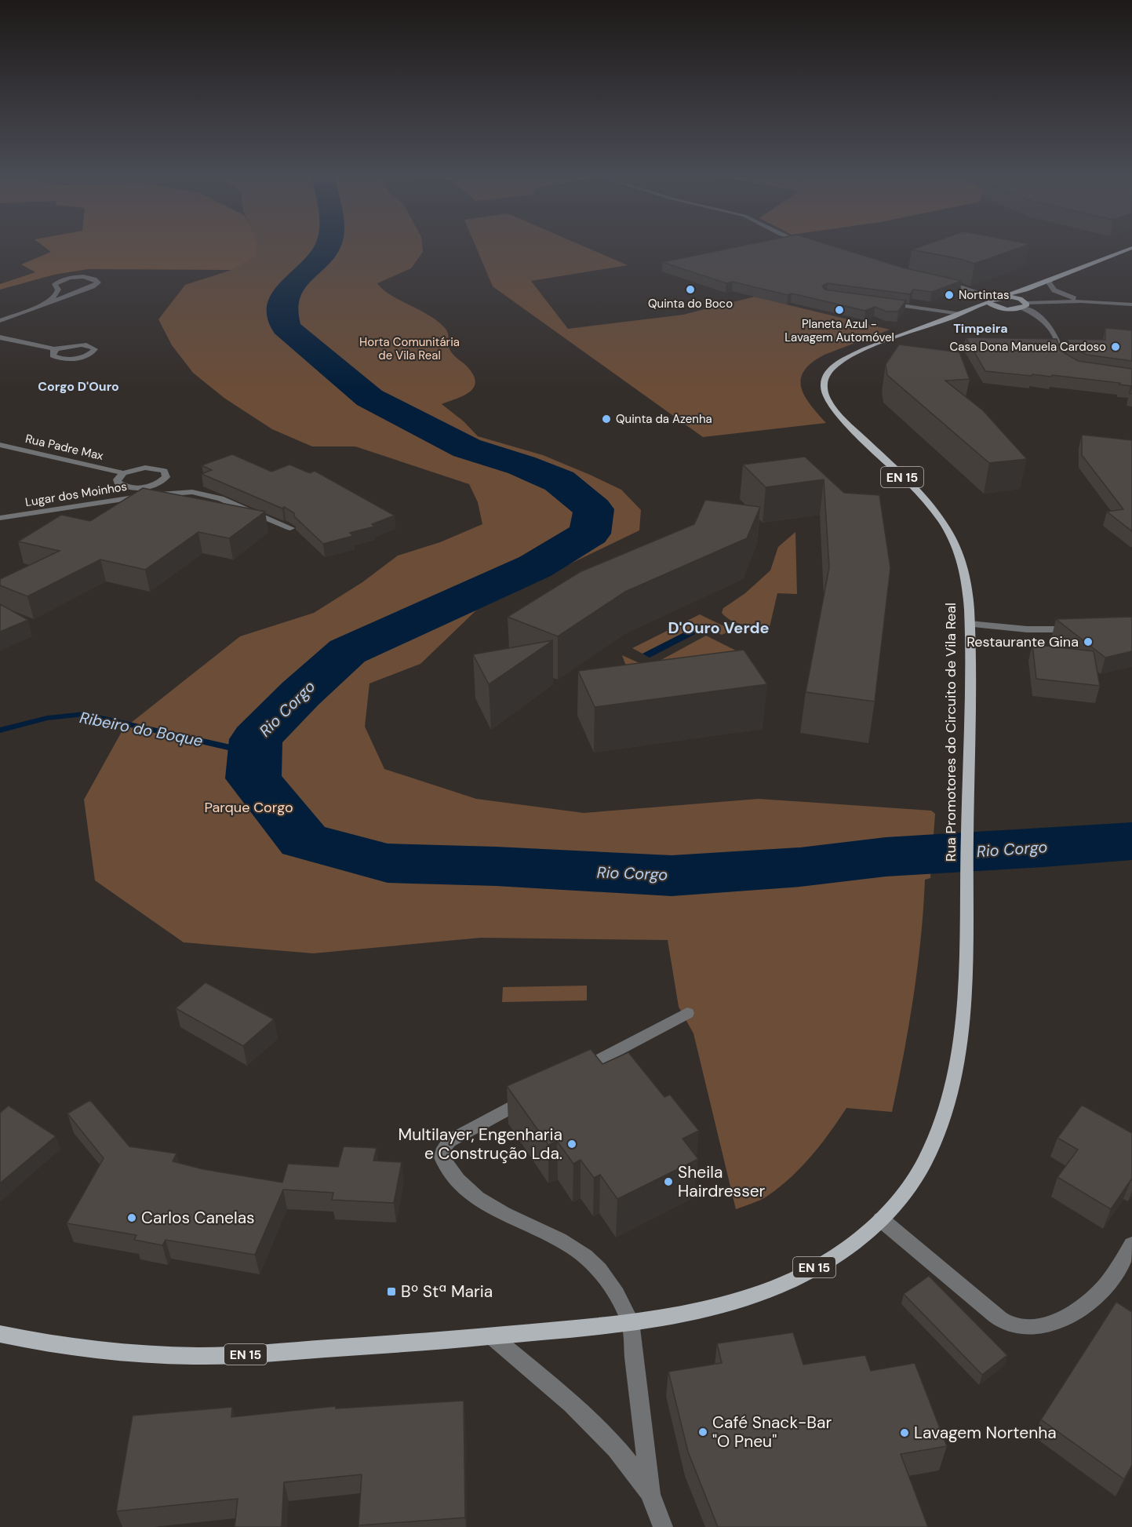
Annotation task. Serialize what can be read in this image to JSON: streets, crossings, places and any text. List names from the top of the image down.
{
  "streets": {
    "main road": ["EN 15", "Rua Promotores do Circuito de Vila Real"],
    "street": ["Rua Padre Max", "Lugar dos Moinhos"]
  },
  "crossings": [
    ["EN 15", "Rua Promotores do Circuito de Vila Real"]
  ],
  "districts": ["Timpeira", "Corgo D'Ouro", "D'Ouro Verde"],
  "water": ["Rio Corgo", "Ribeiro do Boque"],
  "parks": ["Horta Comunitária de Vila Real", "Parque Corgo"],
  "places": {
    "other": [
      "Quinta do Boco",
      "Nortintas",
      "Planeta Azul - Lavagem Automóvel",
      "Casa Dona Manuela Cardoso",
      "Quinta da Azenha",
      "Restaurante Gina",
      "Multilayer, Engenharia e Construção Lda.",
      "Sheila Hairdresser",
      "Carlos Canelas",
      "Café Snack-Bar \"O Pneu\"",
      "Lavagem Nortenha"
    ],
    "transit": ["Bº Stª Maria"]
  }
}
